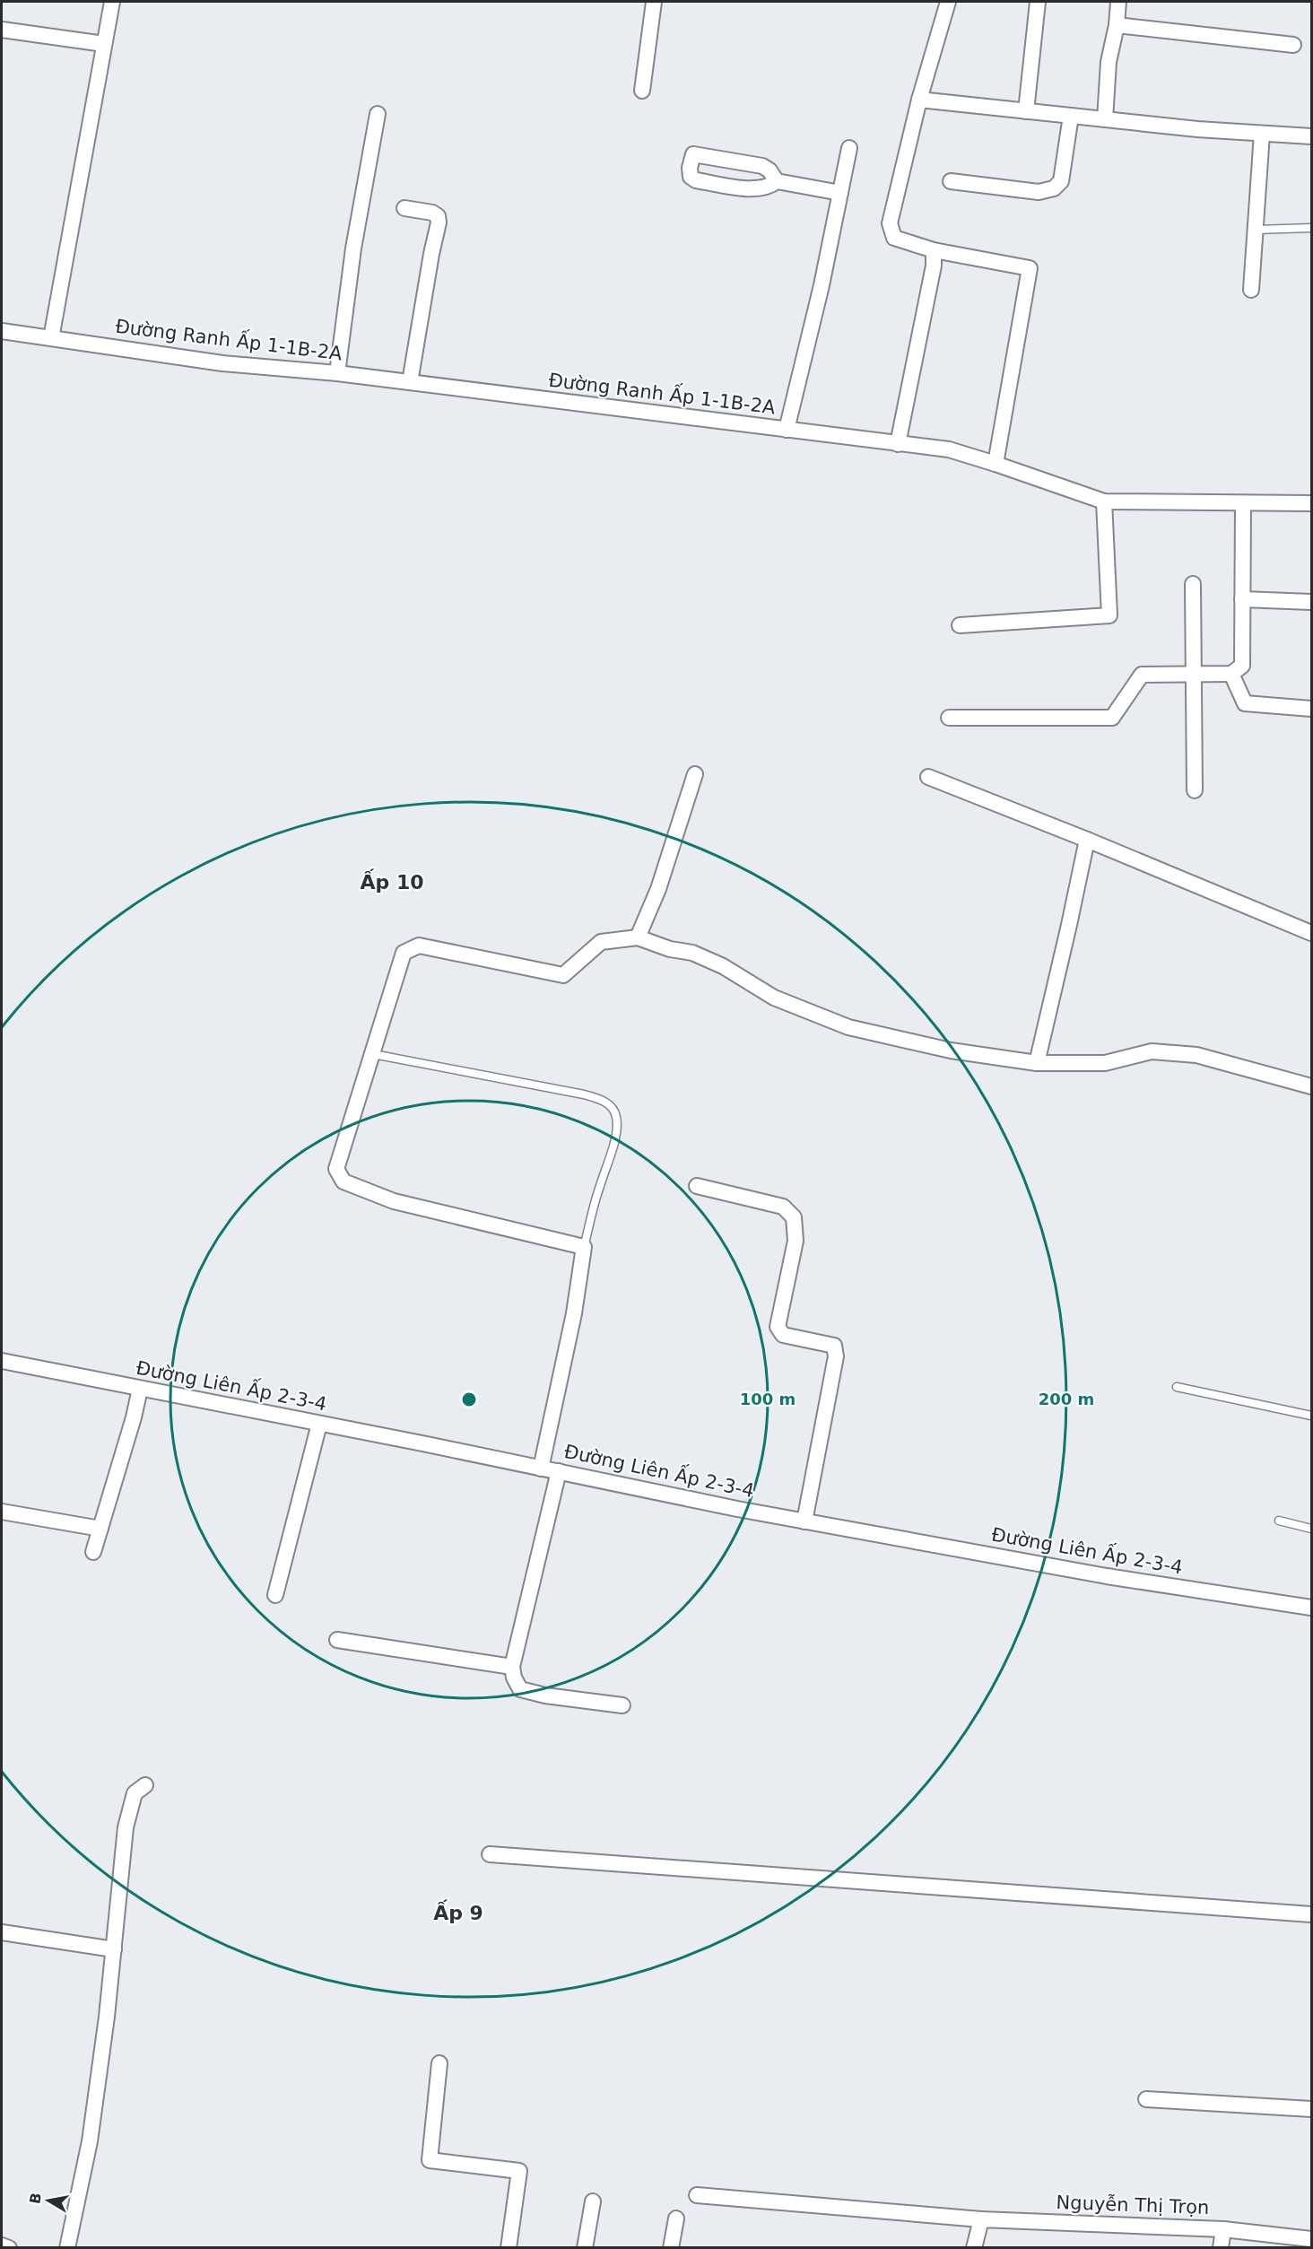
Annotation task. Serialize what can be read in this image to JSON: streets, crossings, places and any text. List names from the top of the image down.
{
  "streets": {
    "street": ["Đường Ranh Ấp 1-1B-2A", "Đường Liên Ấp 2-3-4", "Nguyễn Thị Trọn"]
  },
  "districts": ["Ấp 10", "Ấp 9"],
  "north": "left",
  "rings": ["100 m", "200 m"]
}
